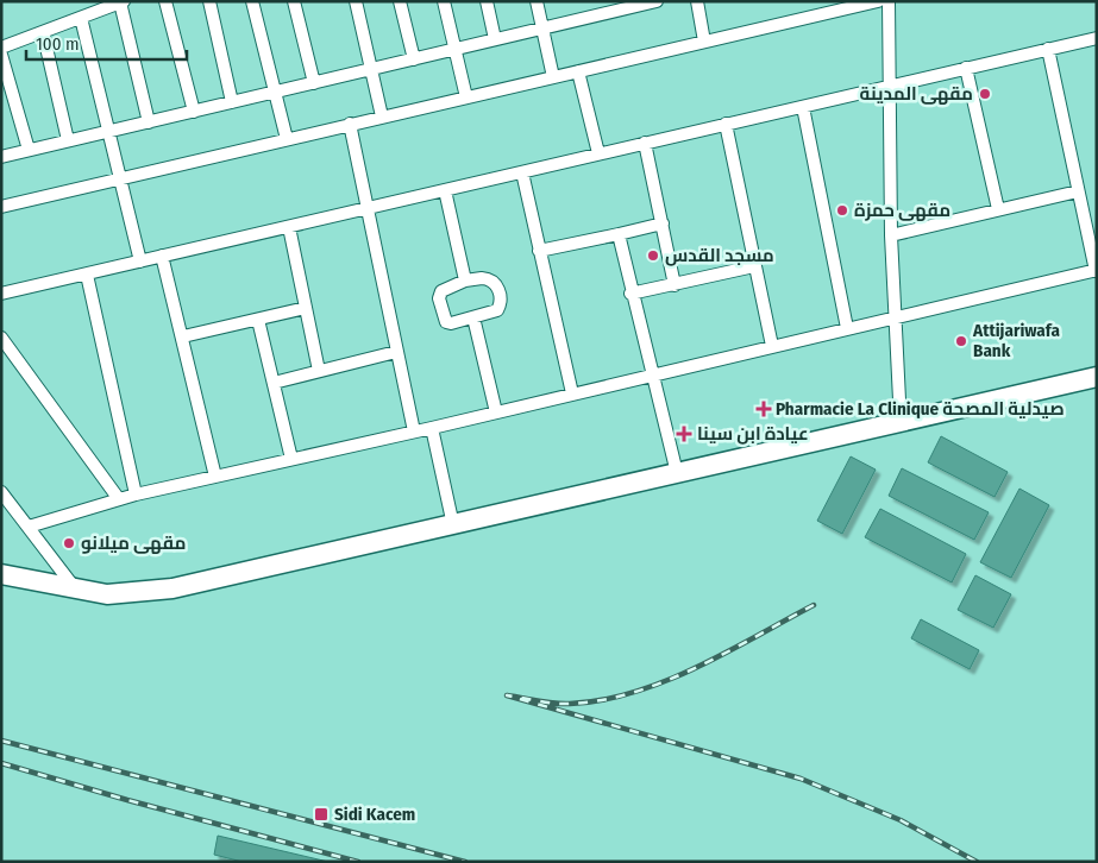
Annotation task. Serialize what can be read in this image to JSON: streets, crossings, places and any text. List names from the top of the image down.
{
  "places": {
    "other": [
      "مقهى المدينة",
      "مقهى حمزة",
      "مسجد القدس",
      "Attijariwafa Bank",
      "مقهى ميلانو"
    ],
    "health": ["Pharmacie La Clinique صيدلية المصحة", "عيادة ابن سينا"],
    "transit": ["Sidi Kacem"]
  },
  "scale_bar": "100 m"
}
